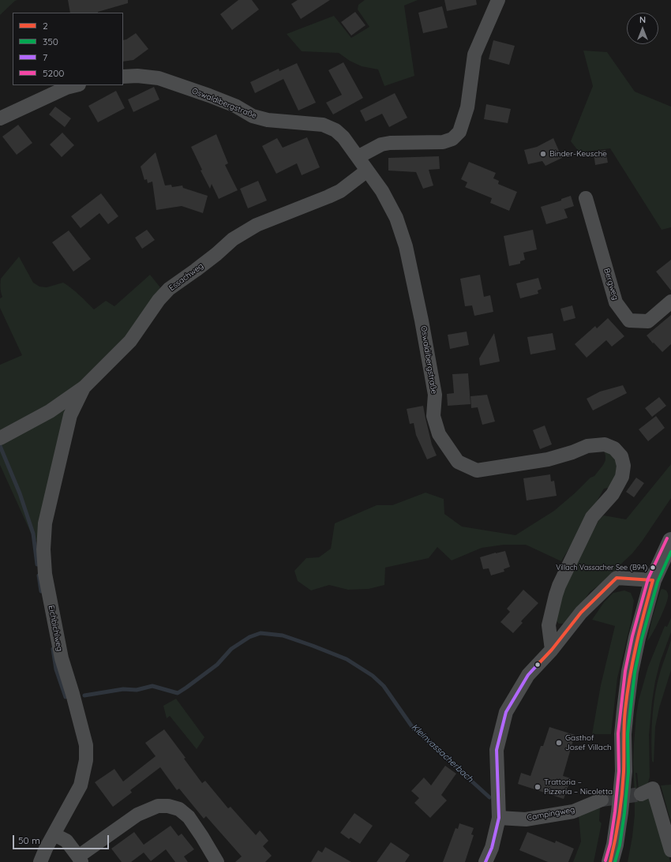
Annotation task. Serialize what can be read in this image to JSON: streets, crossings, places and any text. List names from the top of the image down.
{
  "streets": {
    "street": [
      "Oswaldibergstraße",
      "Essachweg",
      "Bergweg",
      "Eichbichlweg",
      "Campingweg"
    ]
  },
  "crossings": [
    ["Oswaldibergstraße", "Essachweg"],
    ["Essachweg", "Eichbichlweg"]
  ],
  "water": ["Kleinvassacherbach"],
  "places": [
    "Binder-Keusche",
    "Villach Vassacher See (B94)",
    "Gasthof Josef Villach",
    "Trattoria – Pizzeria – Nicoletta"
  ],
  "lines": [
    "transit line 5200",
    "transit line 350",
    "transit line 2",
    "transit line 7"
  ],
  "legend": [
    "2",
    "350",
    "7",
    "5200"
  ],
  "scale_bar": "50 m",
  "north": "top"
}
